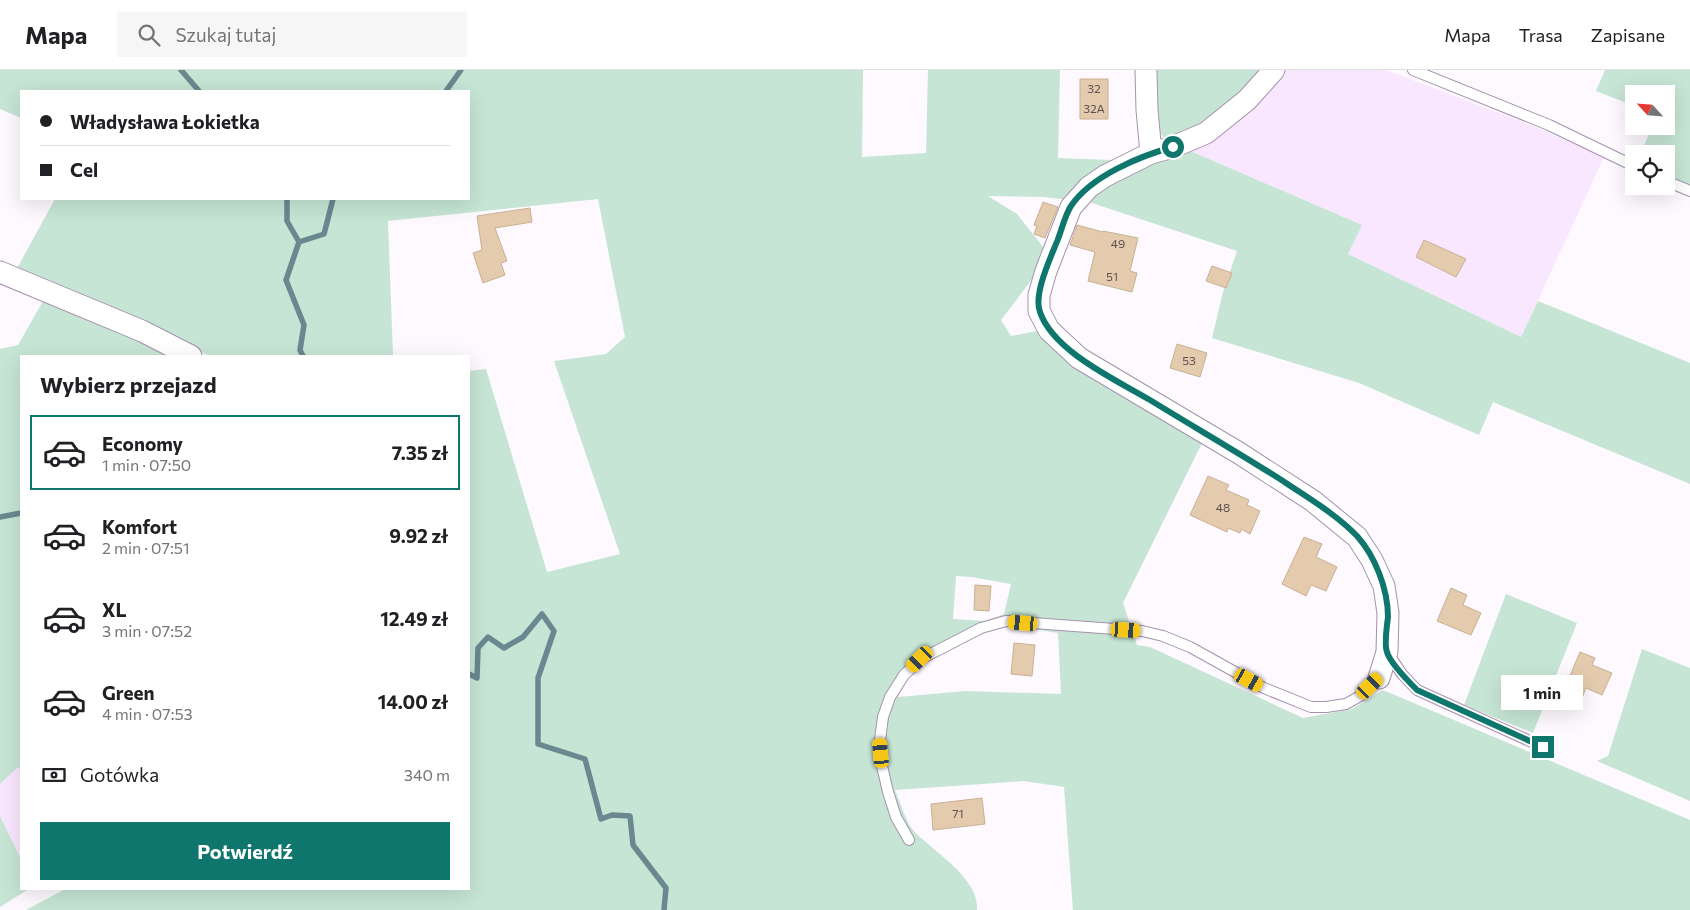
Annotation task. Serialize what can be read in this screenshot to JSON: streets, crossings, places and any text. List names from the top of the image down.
{
  "house_numbers": [
    "32",
    "32A",
    "49",
    "51",
    "53",
    "48",
    "71"
  ],
  "north": "top left",
  "page": {
    "header": "Mapa",
    "search": "Szukaj tutaj",
    "nav": ["Mapa", "Trasa", "Zapisane"],
    "banner": ["Władysława Łokietka", "Cel"],
    "heading": "Wybierz przejazd",
    "list": [
      {
        "name": "Economy",
        "note": "1 min · 07:50",
        "value": "7.35 zł"
      },
      {
        "name": "Komfort",
        "note": "2 min · 07:51",
        "value": "9.92 zł"
      },
      {
        "name": "XL",
        "note": "3 min · 07:52",
        "value": "12.49 zł"
      },
      {
        "name": "Green",
        "note": "4 min · 07:53",
        "value": "14.00 zł"
      }
    ],
    "bubble": "1 min",
    "pay": ["Gotówka", "340 m"],
    "buttons": "Potwierdź"
  }
}
